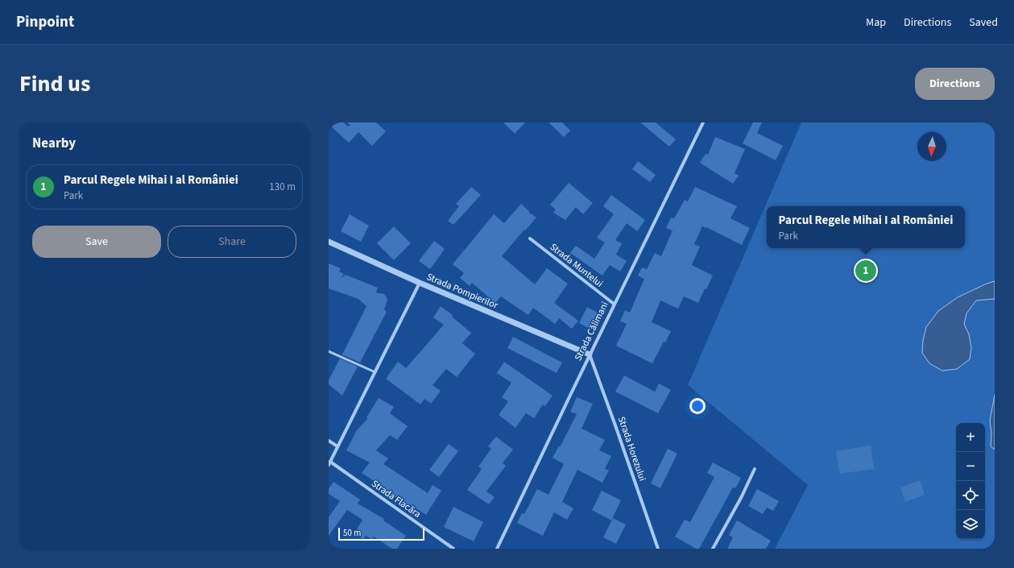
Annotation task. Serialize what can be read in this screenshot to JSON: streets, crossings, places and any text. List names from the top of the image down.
{
  "streets": {
    "street": [
      "Strada Muntelui",
      "Strada Pompierilor",
      "Strada Călimani",
      "Strada Horezului",
      "Strada Flacăra"
    ]
  },
  "crossings": [
    ["Strada Muntelui", "Strada Călimani"],
    ["Strada Pompierilor", "Strada Călimani"],
    ["Strada Pompierilor", "Strada Horezului"],
    ["Strada Călimani", "Strada Horezului"]
  ],
  "scale_bar": "50 m",
  "north": "bottom",
  "page": {
    "header": "Pinpoint",
    "nav": ["Map", "Directions", "Saved"],
    "title": "Find us",
    "buttons": [
      "Directions",
      ["Save", "Share"]
    ],
    "heading": "Nearby",
    "list": [
      {
        "mark": "1",
        "name": "Parcul Regele Mihai I al României",
        "note": "Park",
        "value": "130 m"
      }
    ],
    "popup": ["Parcul Regele Mihai I al României", "Park"],
    "pins": "1",
    "map_buttons": ["+", "−"],
    "scale": "50 m"
  }
}
